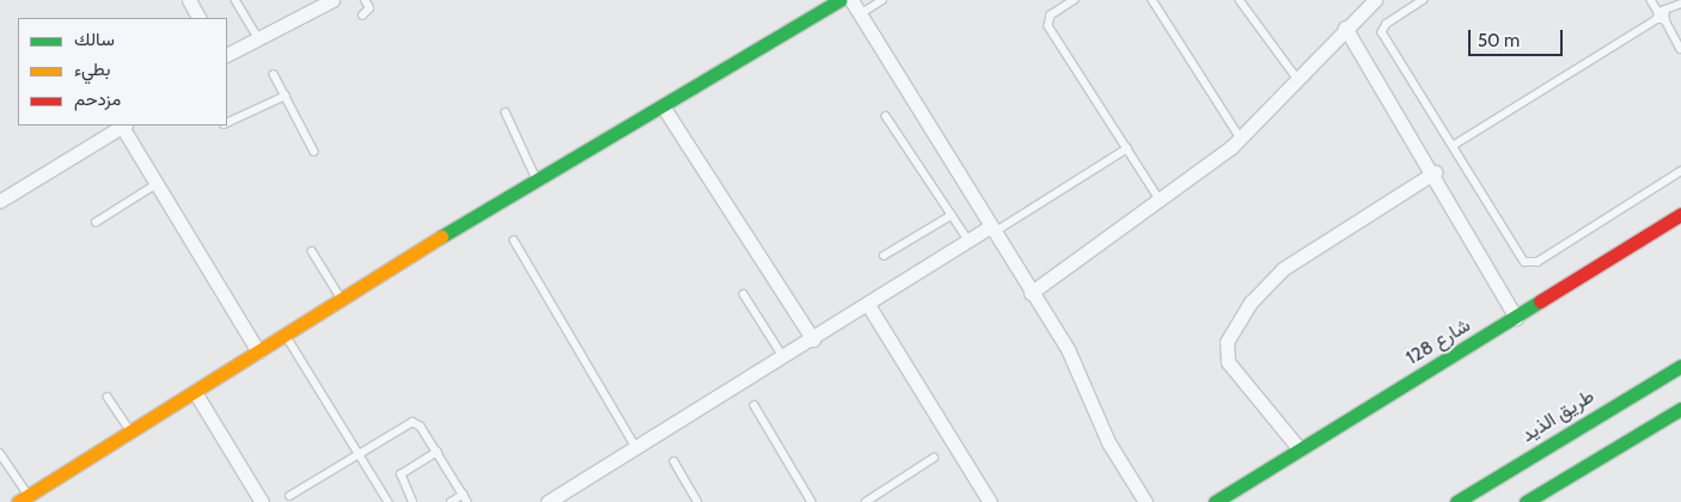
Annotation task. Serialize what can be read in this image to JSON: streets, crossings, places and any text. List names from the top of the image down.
{
  "streets": {
    "main road": ["شارع 128", "طريق الذيد"]
  },
  "legend": ["سالك", "بطيء", "مزدحم"],
  "scale_bar": "50 m"
}
